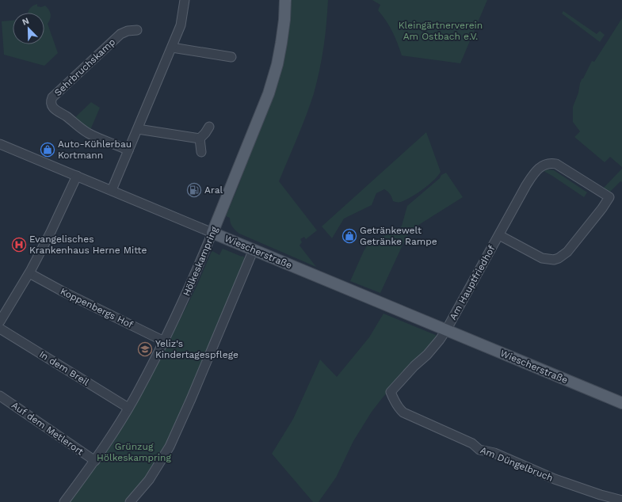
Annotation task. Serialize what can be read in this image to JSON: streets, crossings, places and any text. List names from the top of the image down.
{
  "streets": {
    "main road": ["Wiescherstraße", "Hölkeskampring"],
    "street": [
      "Sehrbruchskamp",
      "Am Hauptfriedhof",
      "Koppenbergs Hof",
      "In dem Breil",
      "Auf dem Metlerort",
      "Am Düngelbruch"
    ]
  },
  "crossings": [
    ["Wiescherstraße", "Hölkeskampring"],
    ["Wiescherstraße", "Am Hauptfriedhof"],
    ["Wiescherstraße", "Am Düngelbruch"],
    ["Hölkeskampring", "Koppenbergs Hof"],
    ["Hölkeskampring", "In dem Breil"],
    ["Hölkeskampring", "Auf dem Metlerort"],
    ["Am Hauptfriedhof", "Am Düngelbruch"]
  ],
  "parks": ["Kleingärtnerverein Am Ostbach e.V.", "Grünzug Hölkeskampring"],
  "places": {
    "shop": ["Auto-Kühlerbau Kortmann", "Getränkewelt Getränke Rampe"],
    "fuel station": ["Aral"],
    "hospital": ["Evangelisches Krankenhaus Herne Mitte"],
    "school or university": ["Yeliz's Kindertagespflege"]
  },
  "north": "top left"
}
